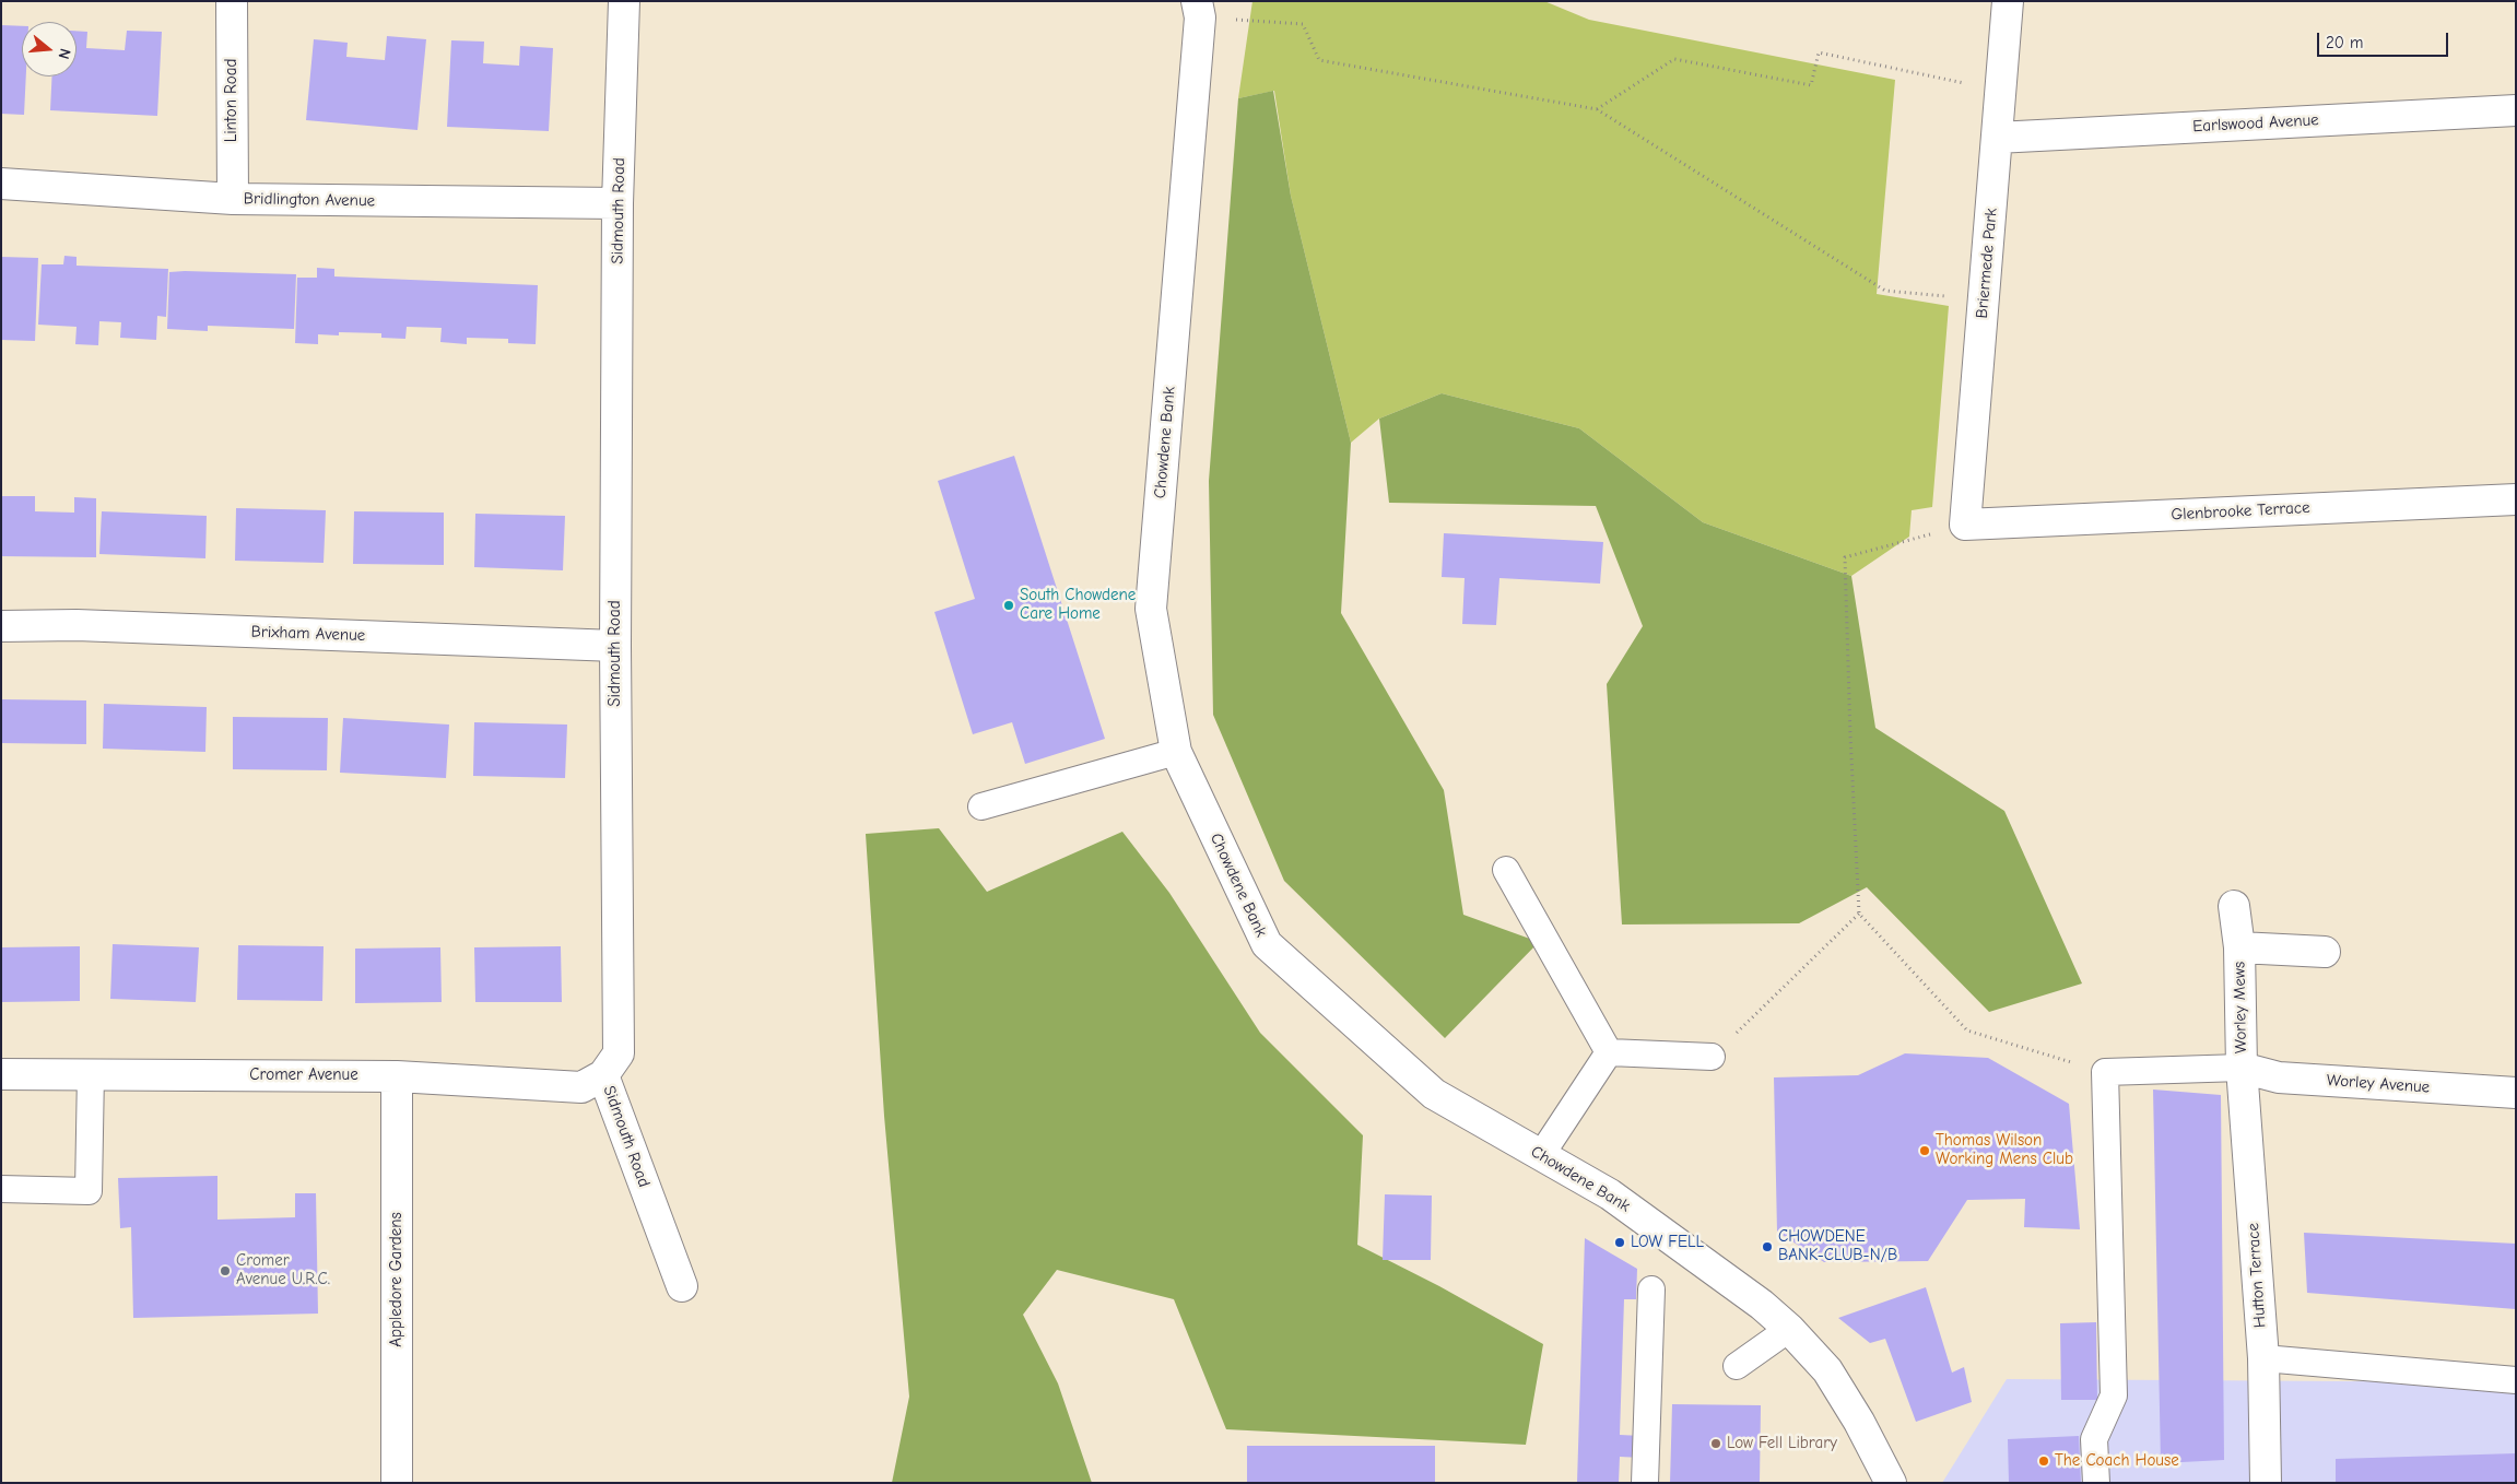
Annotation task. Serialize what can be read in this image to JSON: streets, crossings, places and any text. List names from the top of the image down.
{
  "streets": {
    "street": [
      "Linton Road",
      "Earlswood Avenue",
      "Bridlington Avenue",
      "Sidmouth Road",
      "Briermede Park",
      "Chowdene Bank",
      "Glenbrooke Terrace",
      "Brixham Avenue",
      "Worley Mews",
      "Cromer Avenue",
      "Worley Avenue",
      "Hutton Terrace",
      "Appledore Gardens"
    ]
  },
  "crossings": [
    ["Linton Road", "Bridlington Avenue"],
    ["Earlswood Avenue", "Briermede Park"],
    ["Bridlington Avenue", "Sidmouth Road"],
    ["Sidmouth Road", "Brixham Avenue"],
    ["Sidmouth Road", "Cromer Avenue"],
    ["Briermede Park", "Glenbrooke Terrace"],
    ["Worley Mews", "Worley Avenue"],
    ["Worley Mews", "Hutton Terrace"],
    ["Cromer Avenue", "Appledore Gardens"],
    ["Worley Avenue", "Hutton Terrace"]
  ],
  "places": [
    "South Chowdene Care Home",
    "Thomas Wilson Working Mens Club",
    "LOW FELL",
    "CHOWDENE BANK-CLUB-N/B",
    "Cromer Avenue U.R.C.",
    "Low Fell Library",
    "The Coach House"
  ],
  "scale_bar": "20 m",
  "north": "right"
}
